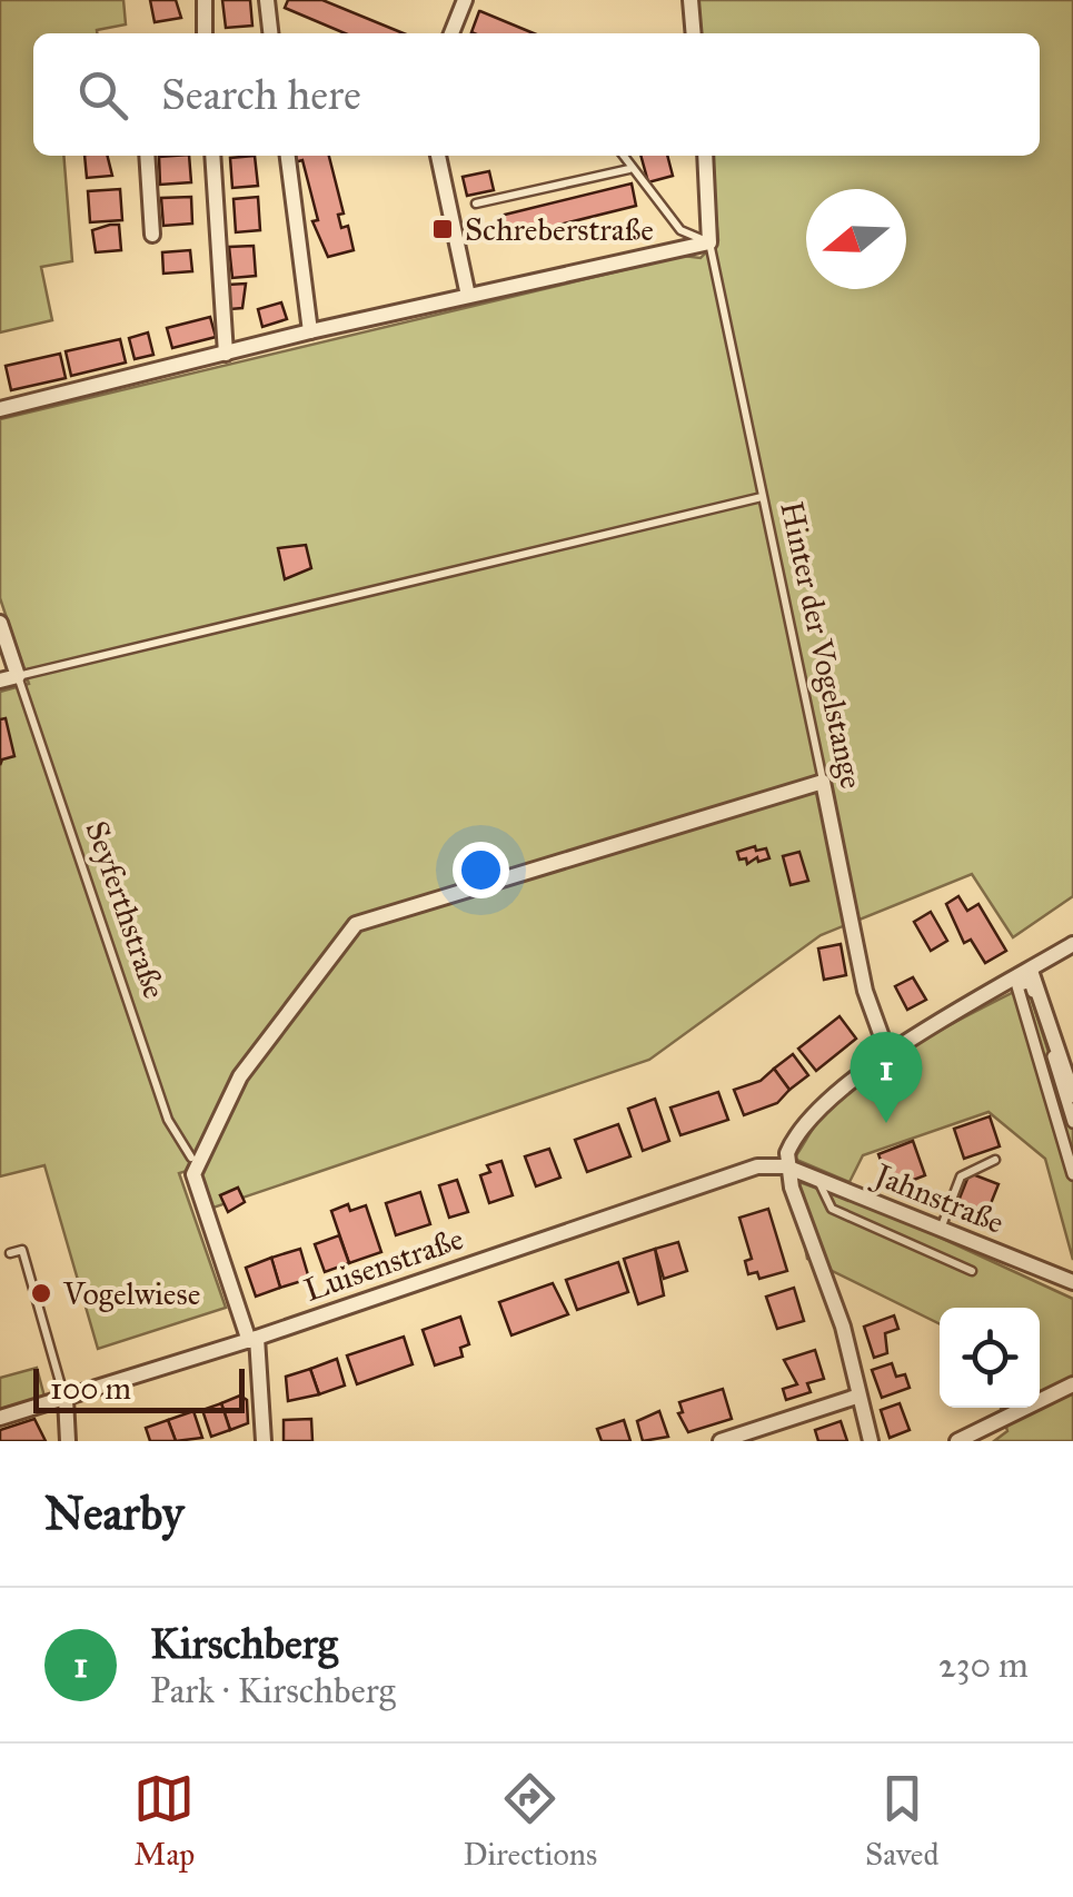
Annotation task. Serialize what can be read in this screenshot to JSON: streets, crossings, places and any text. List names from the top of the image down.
{
  "streets": {
    "street": [
      "Hinter der Vogelstange",
      "Seyferthstraße",
      "Jahnstraße",
      "Luisenstraße"
    ]
  },
  "crossings": [
    ["Seyferthstraße", "Luisenstraße"],
    ["Jahnstraße", "Luisenstraße"]
  ],
  "places": {
    "transit": ["Schreberstraße"],
    "other": ["Vogelwiese"]
  },
  "scale_bar": "100 m",
  "north": "left",
  "page": {
    "search": "Search here",
    "pins": "1",
    "scale": "100 m",
    "heading": "Nearby",
    "list": [
      {
        "mark": "1",
        "name": "Kirschberg",
        "note": "Park · Kirschberg",
        "value": "230 m"
      }
    ],
    "nav": ["Map", "Directions", "Saved"]
  }
}
